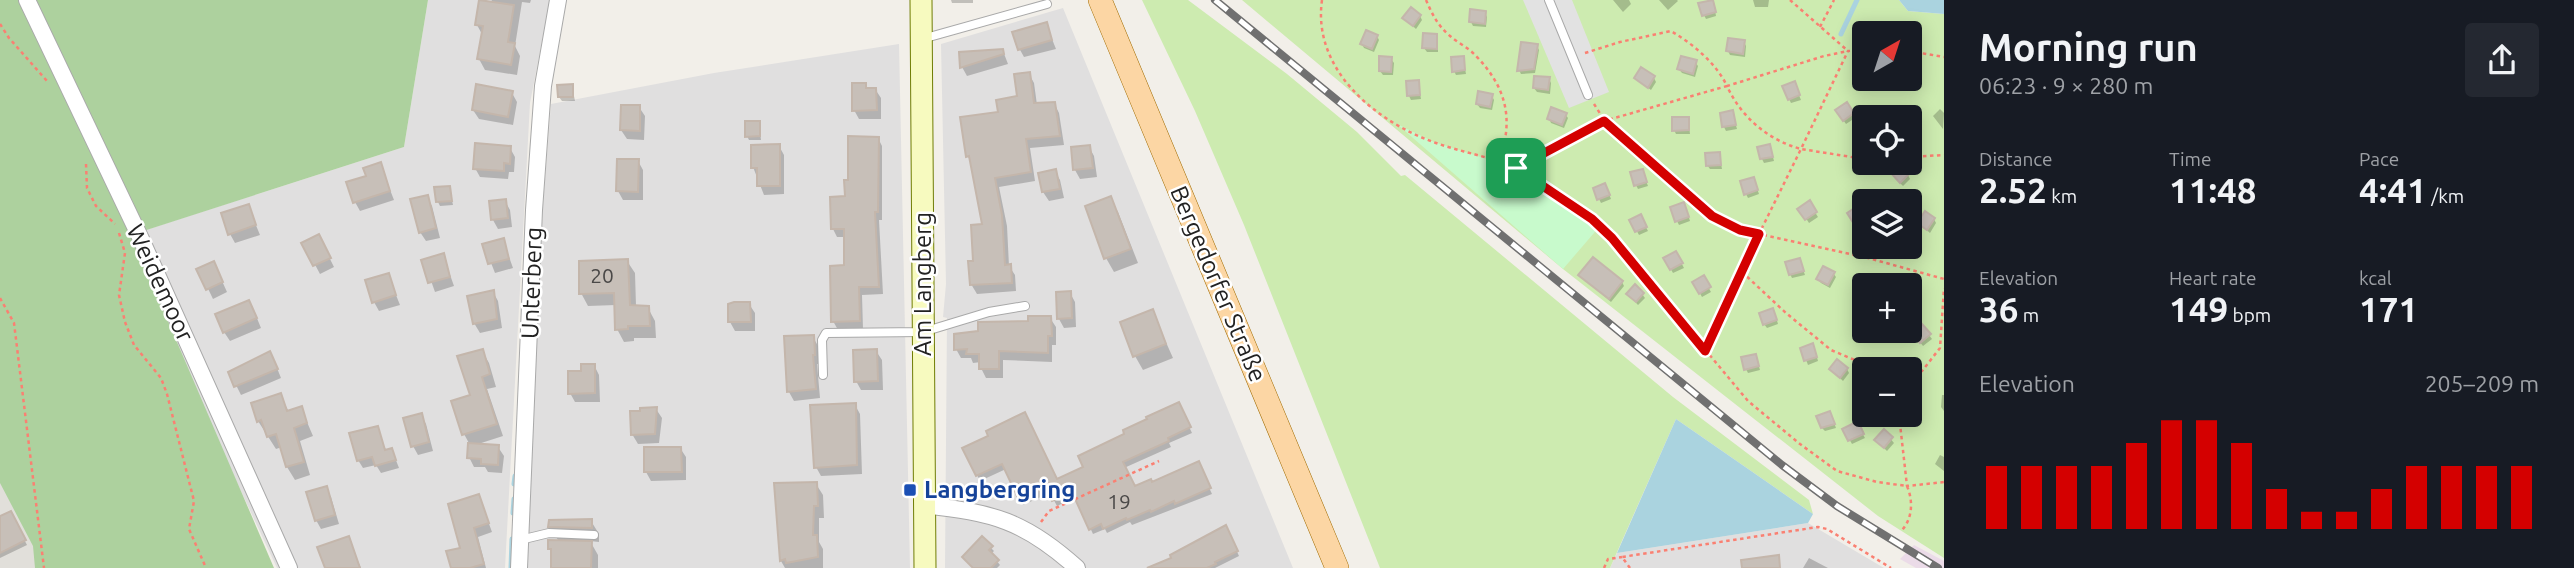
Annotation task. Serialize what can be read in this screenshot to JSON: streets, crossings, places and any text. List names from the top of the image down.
{
  "streets": {
    "main road": ["Bergedorfer Straße"],
    "street": ["Weidemoor", "Unterberg", "Am Langberg"]
  },
  "places": {
    "transit": ["Langbergring"]
  },
  "house_numbers": ["20", "19"],
  "north": "top right",
  "page": {
    "heading": ["Morning run", "06:23 · 9 × 280 m"],
    "map_buttons": ["+", "−"],
    "stats": [
      ["Distance", "2.52 km"],
      ["Time", "11:48"],
      ["Pace", "4:41 /km"],
      ["Elevation", "36 m"],
      ["Heart rate", "149 bpm"],
      ["kcal", "171"]
    ],
    "chart": ["Elevation", "205–209 m"]
  }
}
